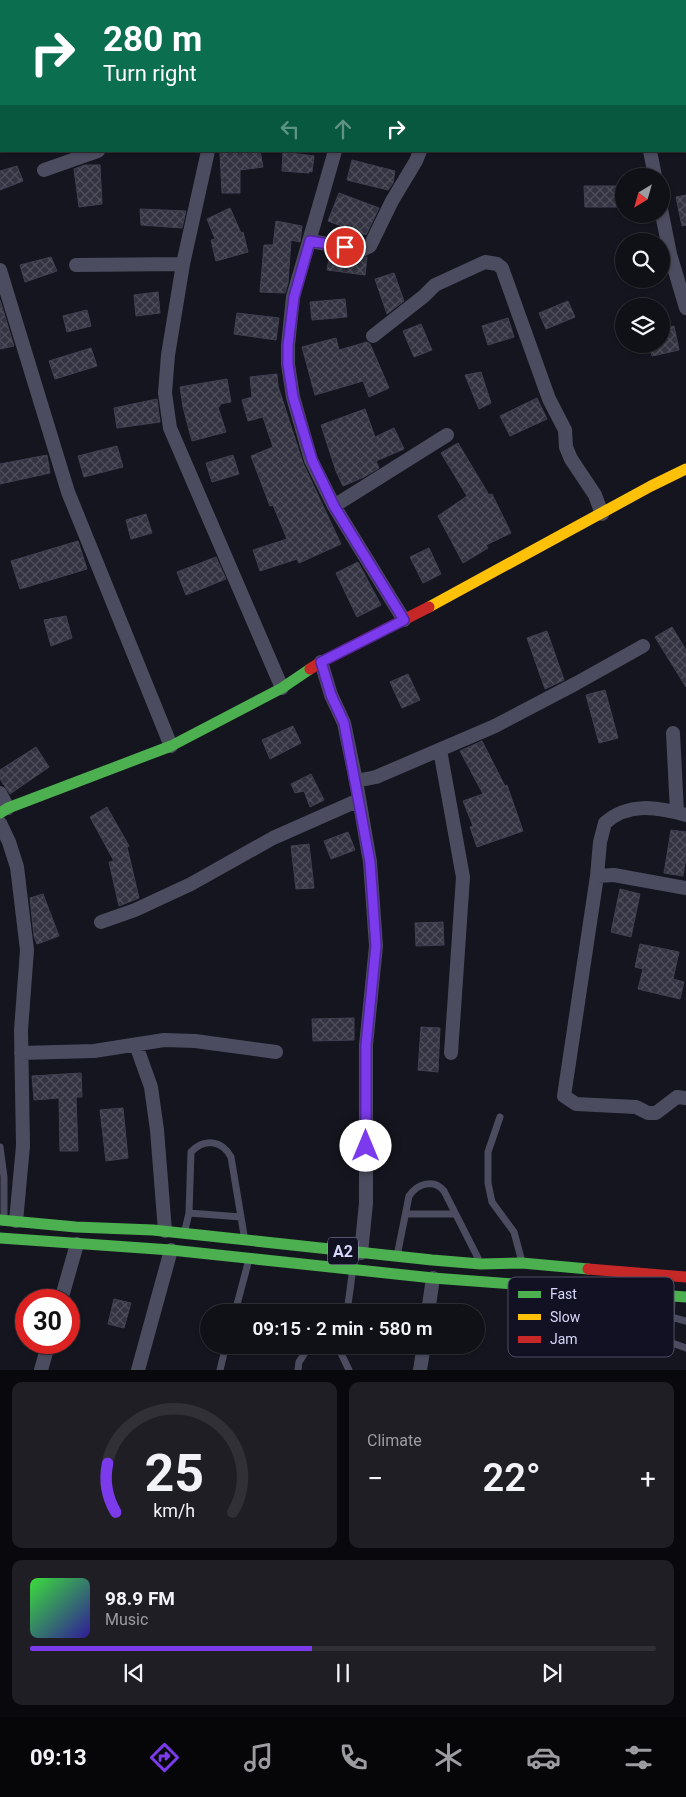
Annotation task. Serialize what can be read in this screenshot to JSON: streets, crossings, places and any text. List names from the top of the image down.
{
  "streets": {
    "main road": ["A2"]
  },
  "legend": ["Fast", "Slow", "Jam"],
  "north": "bottom left",
  "page": {
    "turn": ["280 m", "Turn right"],
    "limit": "30",
    "trip": "09:15 · 2 min · 580 m",
    "tile": "Climate",
    "heat": ["−", "22°", "+"],
    "song": ["98.9 FM", "Music"],
    "tabs": "09:13",
    "gauge": ["25", "km/h"]
  }
}
